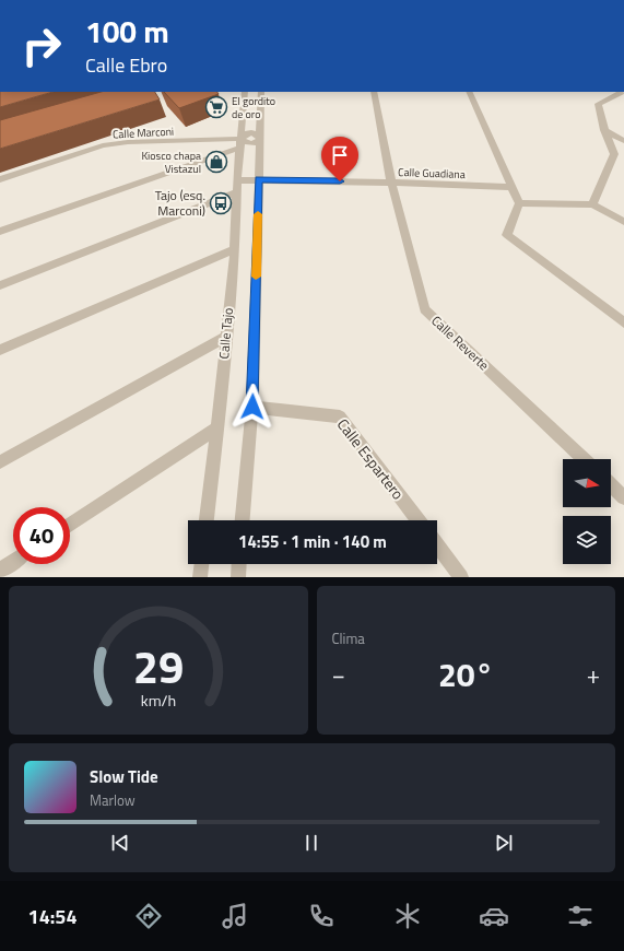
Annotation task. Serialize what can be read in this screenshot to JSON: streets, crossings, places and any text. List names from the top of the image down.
{
  "streets": {
    "street": [
      "Calle Marconi",
      "Calle Guadiana",
      "Calle Tajo",
      "Calle Reverte",
      "Calle Espartero"
    ]
  },
  "crossings": [
    ["Calle Marconi", "Calle Tajo"],
    ["Calle Guadiana", "Calle Reverte"],
    ["Calle Tajo", "Calle Espartero"]
  ],
  "places": {
    "supermarket": ["El gordito de oro"],
    "shop": ["Kiosco chapa Vistazul"],
    "bus stop": ["Tajo (esq. Marconi)"]
  },
  "north": "right",
  "page": {
    "turn": ["100 m", "Calle Ebro"],
    "limit": "40",
    "trip": "14:55 · 1 min · 140 m",
    "tile": "Clima",
    "heat": ["−", "20°", "+"],
    "song": ["Slow Tide", "Marlow"],
    "tabs": "14:54",
    "gauge": ["29", "km/h"]
  }
}
